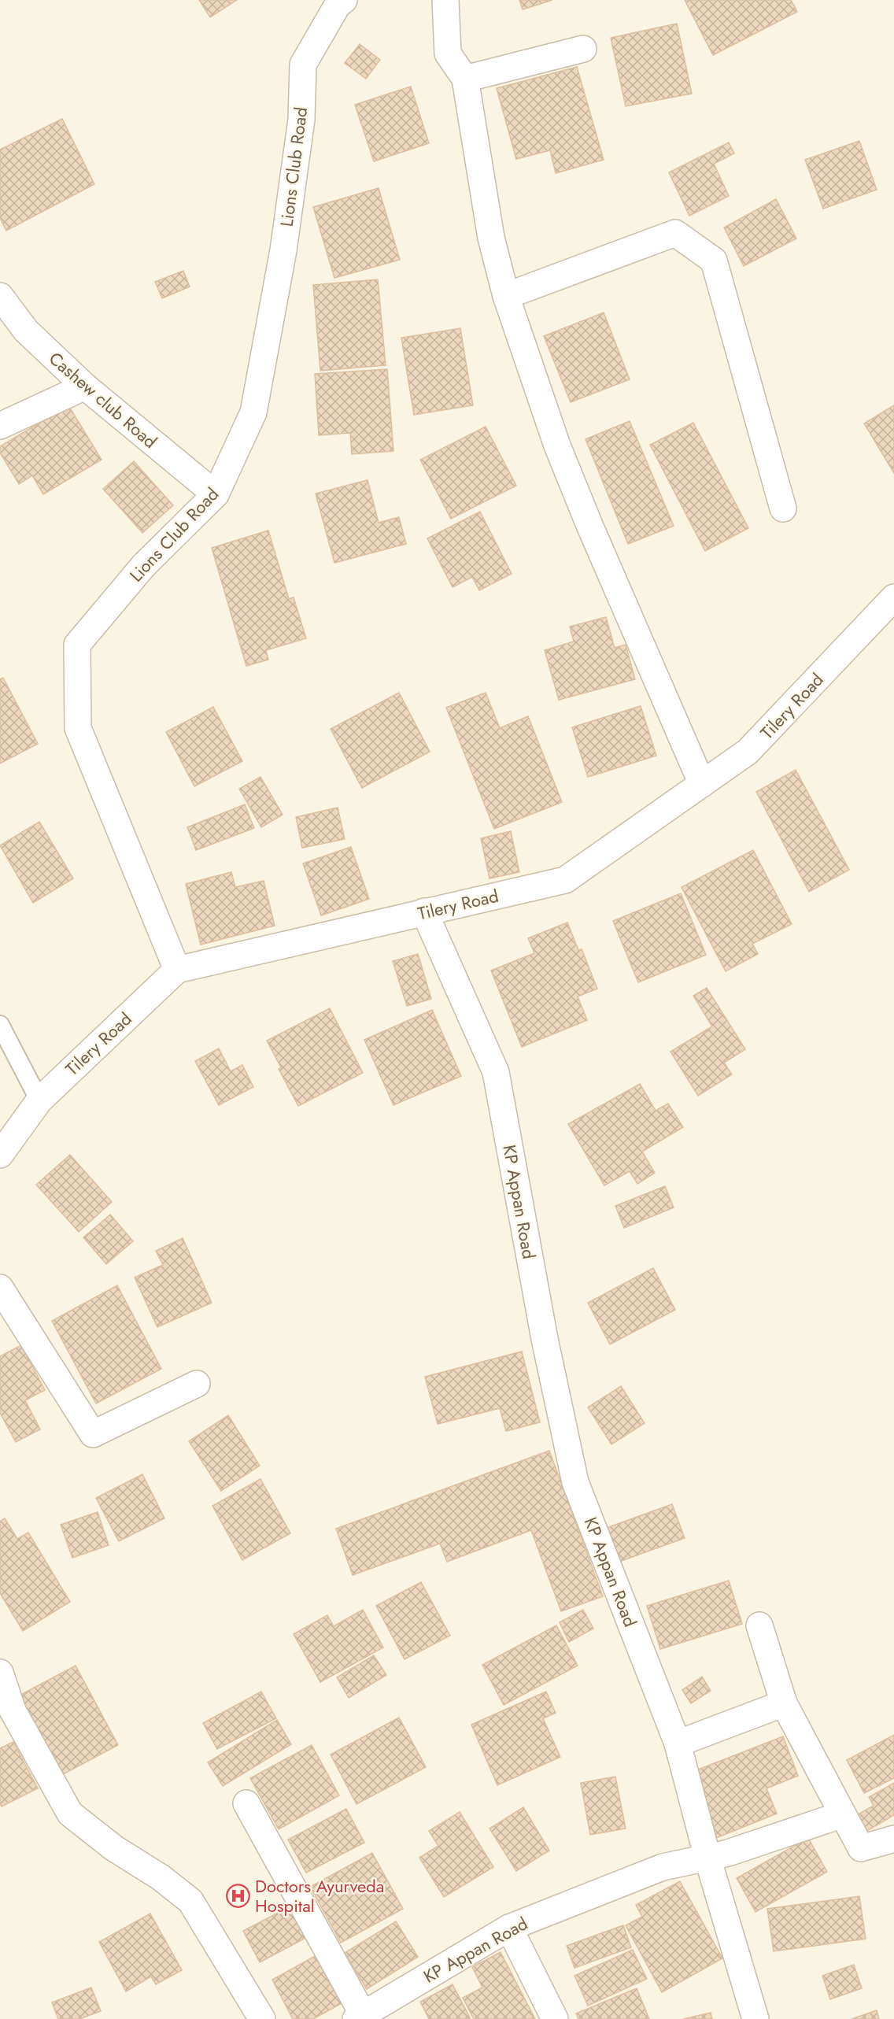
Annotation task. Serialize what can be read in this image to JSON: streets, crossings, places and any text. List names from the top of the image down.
{
  "streets": {
    "street": [
      "Lions Club Road",
      "Cashew club Road",
      "Tilery Road",
      "KP Appan Road"
    ]
  },
  "crossings": [
    ["Lions Club Road", "Cashew club Road"],
    ["Lions Club Road", "Tilery Road"],
    ["Tilery Road", "KP Appan Road"]
  ],
  "places": {
    "hospital": ["Doctors Ayurveda Hospital"]
  }
}
